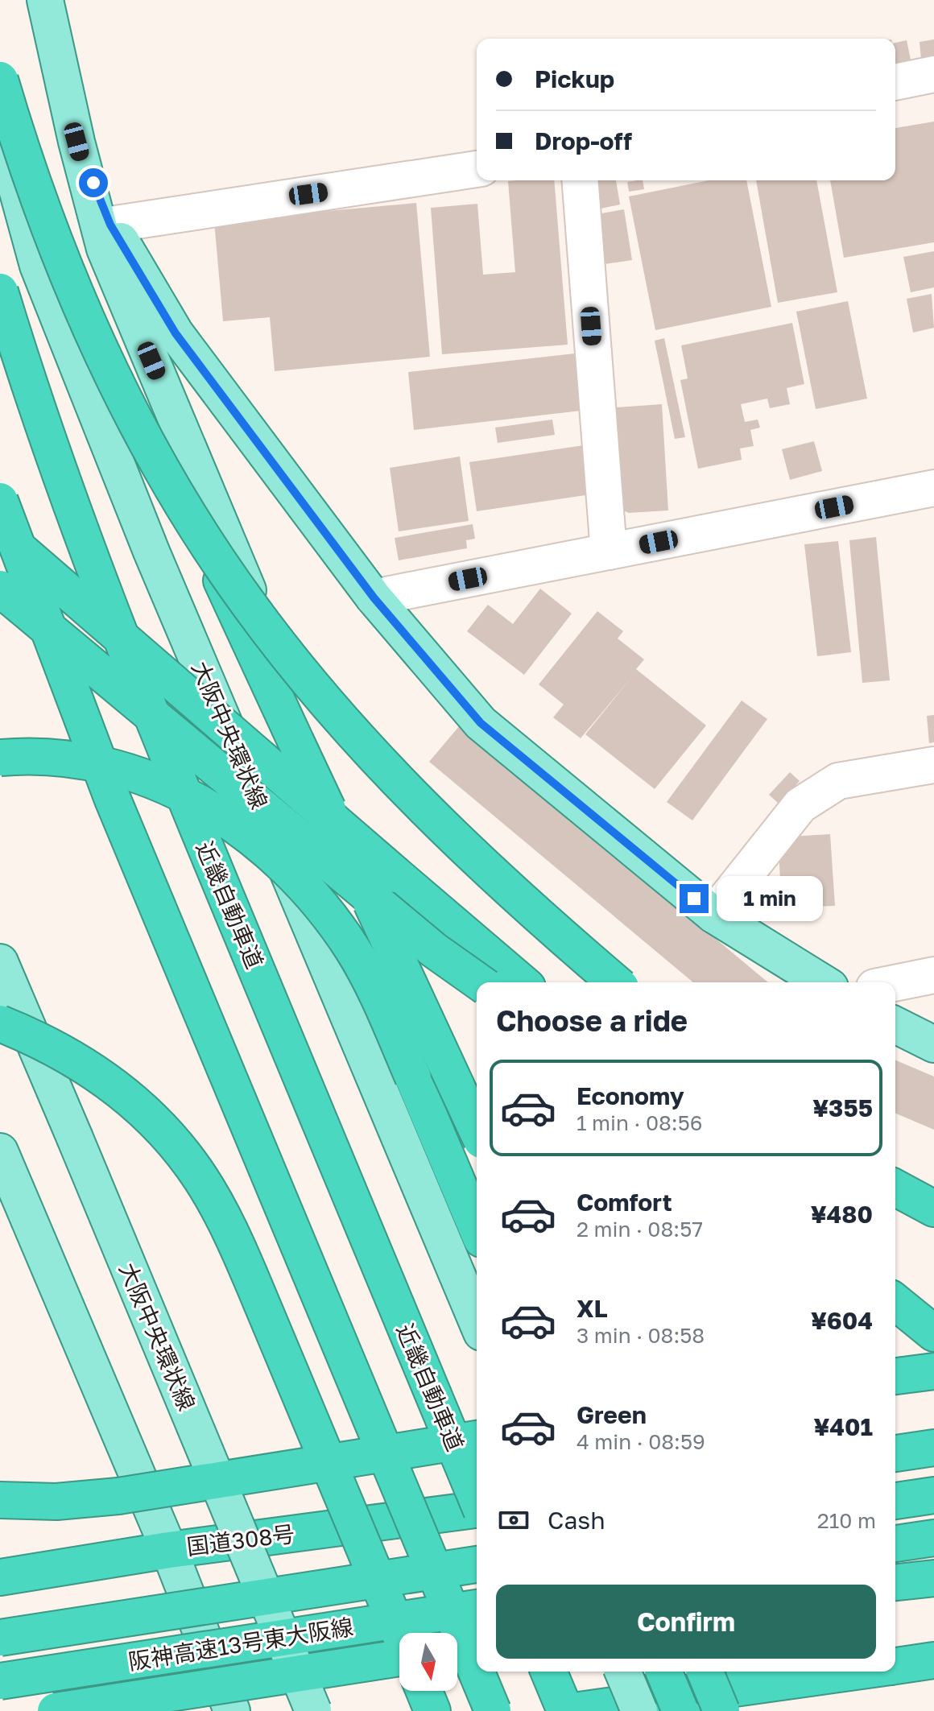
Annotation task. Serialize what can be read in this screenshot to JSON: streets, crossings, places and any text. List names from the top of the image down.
{
  "streets": {
    "highway": ["近畿自動車道", "国道308号", "阪神高速13号東大阪線"],
    "main road": ["大阪中央環状線"]
  },
  "north": "bottom",
  "page": {
    "banner": ["Pickup", "Drop-off"],
    "bubble": "1 min",
    "heading": "Choose a ride",
    "list": [
      {
        "name": "Economy",
        "note": "1 min · 08:56",
        "value": "¥355"
      },
      {
        "name": "Comfort",
        "note": "2 min · 08:57",
        "value": "¥480"
      },
      {
        "name": "XL",
        "note": "3 min · 08:58",
        "value": "¥604"
      },
      {
        "name": "Green",
        "note": "4 min · 08:59",
        "value": "¥401"
      }
    ],
    "pay": ["Cash", "210 m"],
    "buttons": "Confirm"
  }
}
